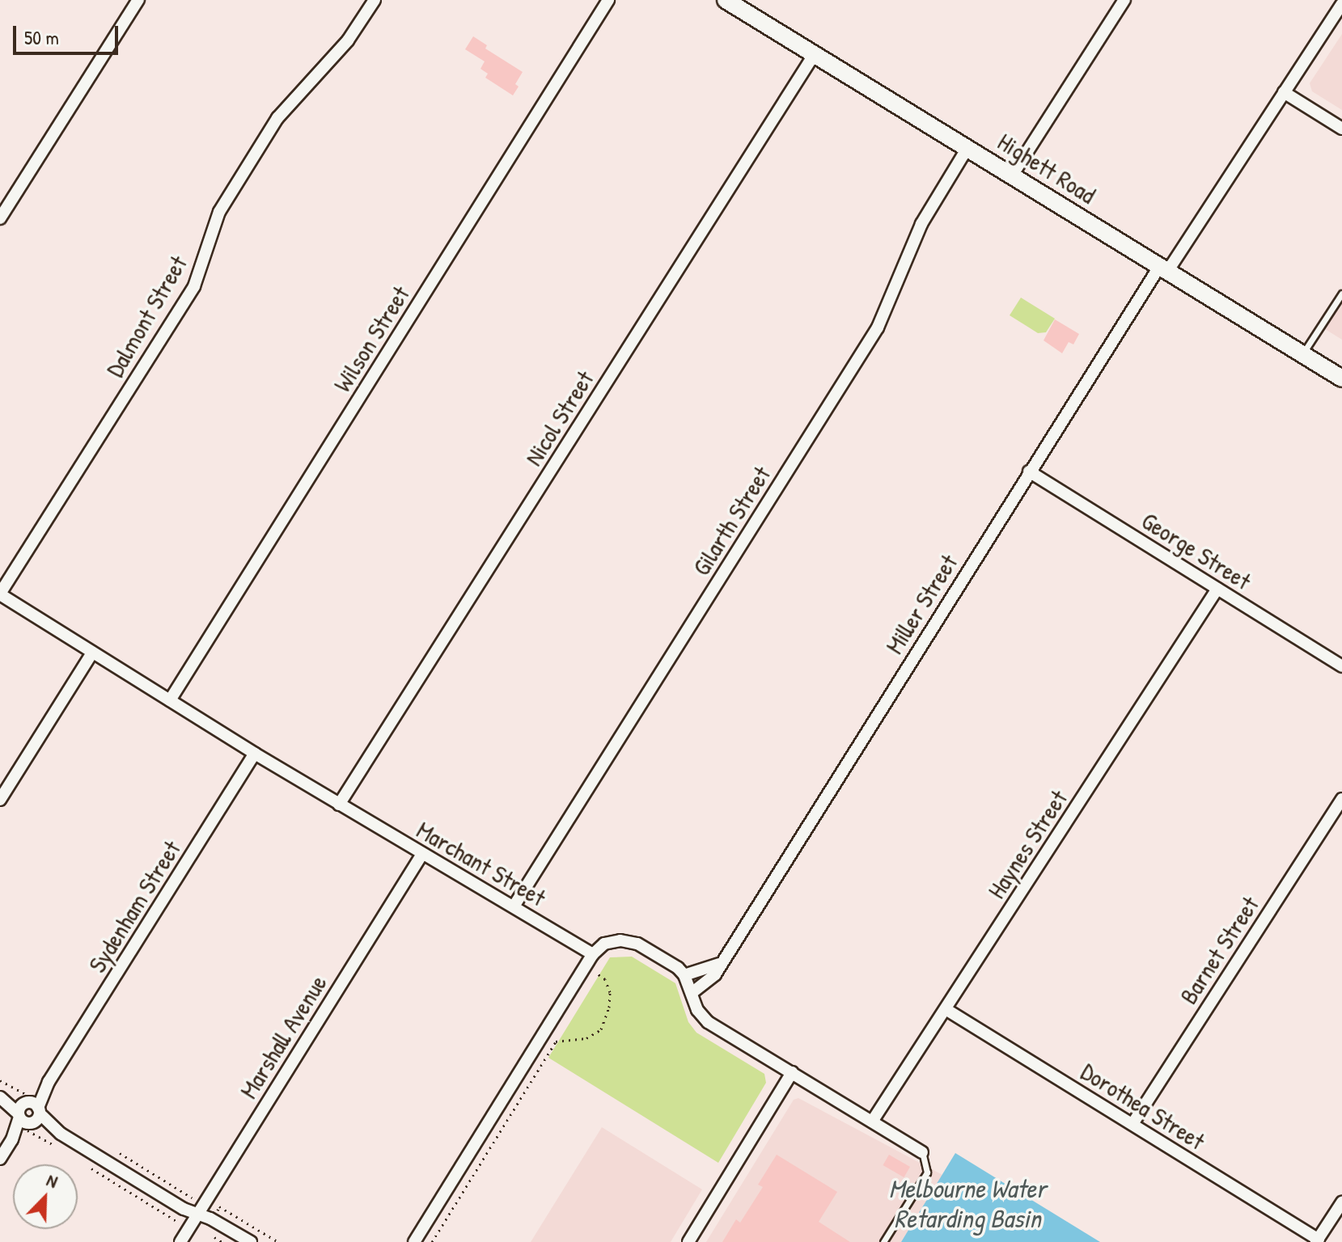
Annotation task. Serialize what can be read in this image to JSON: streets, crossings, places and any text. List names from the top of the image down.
{
  "streets": {
    "street": [
      "Highett Road",
      "Dalmont Street",
      "Wilson Street",
      "Nicol Street",
      "Gilarth Street",
      "George Street",
      "Miller Street",
      "Haynes Street",
      "Marchant Street",
      "Sydenham Street",
      "Barnet Street",
      "Marshall Avenue",
      "Dorothea Street"
    ]
  },
  "crossings": [
    ["Highett Road", "Nicol Street"],
    ["Highett Road", "Gilarth Street"],
    ["Highett Road", "Miller Street"],
    ["Dalmont Street", "Marchant Street"],
    ["Wilson Street", "Marchant Street"],
    ["Nicol Street", "Marchant Street"],
    ["Gilarth Street", "Marchant Street"],
    ["George Street", "Miller Street"],
    ["George Street", "Haynes Street"],
    ["Haynes Street", "Dorothea Street"],
    ["Marchant Street", "Sydenham Street"],
    ["Marchant Street", "Marshall Avenue"],
    ["Barnet Street", "Dorothea Street"]
  ],
  "water": ["Melbourne Water Retarding Basin"],
  "scale_bar": "50 m",
  "north": "top right"
}
